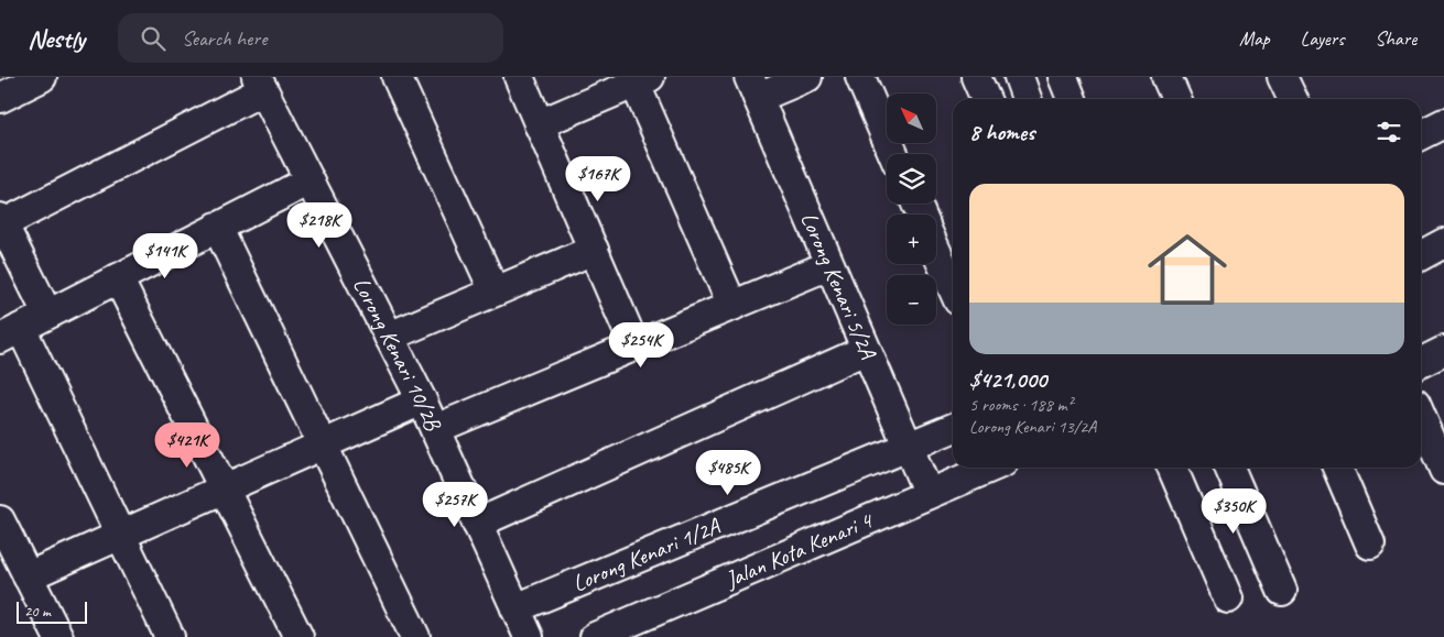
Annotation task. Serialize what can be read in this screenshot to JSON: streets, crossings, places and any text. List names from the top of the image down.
{
  "streets": {
    "street": [
      "Lorong Kenari 5/2A",
      "Lorong Kenari 10/2B",
      "Jalan Kota Kenari 4",
      "Lorong Kenari 1/2A"
    ]
  },
  "crossings": [
    ["Lorong Kenari 5/2A", "Jalan Kota Kenari 4"],
    ["Lorong Kenari 5/2A", "Lorong Kenari 1/2A"],
    ["Lorong Kenari 10/2B", "Lorong Kenari 1/2A"]
  ],
  "scale_bar": "20 m",
  "north": "top left",
  "page": {
    "header": "Nestly",
    "search": "Search here",
    "nav": ["Map", "Layers", "Share"],
    "map_buttons": ["+", "−"],
    "heading": "8 homes",
    "price": [
      "$167K",
      "$218K",
      "$141K",
      "$254K",
      "$421K",
      "$485K",
      "$257K",
      "$350K"
    ],
    "list": [
      {
        "name": "$421,000",
        "note": "5 rooms · 188 m² · Lorong Kenari 13/2A"
      }
    ],
    "scale": "20 m"
  }
}
